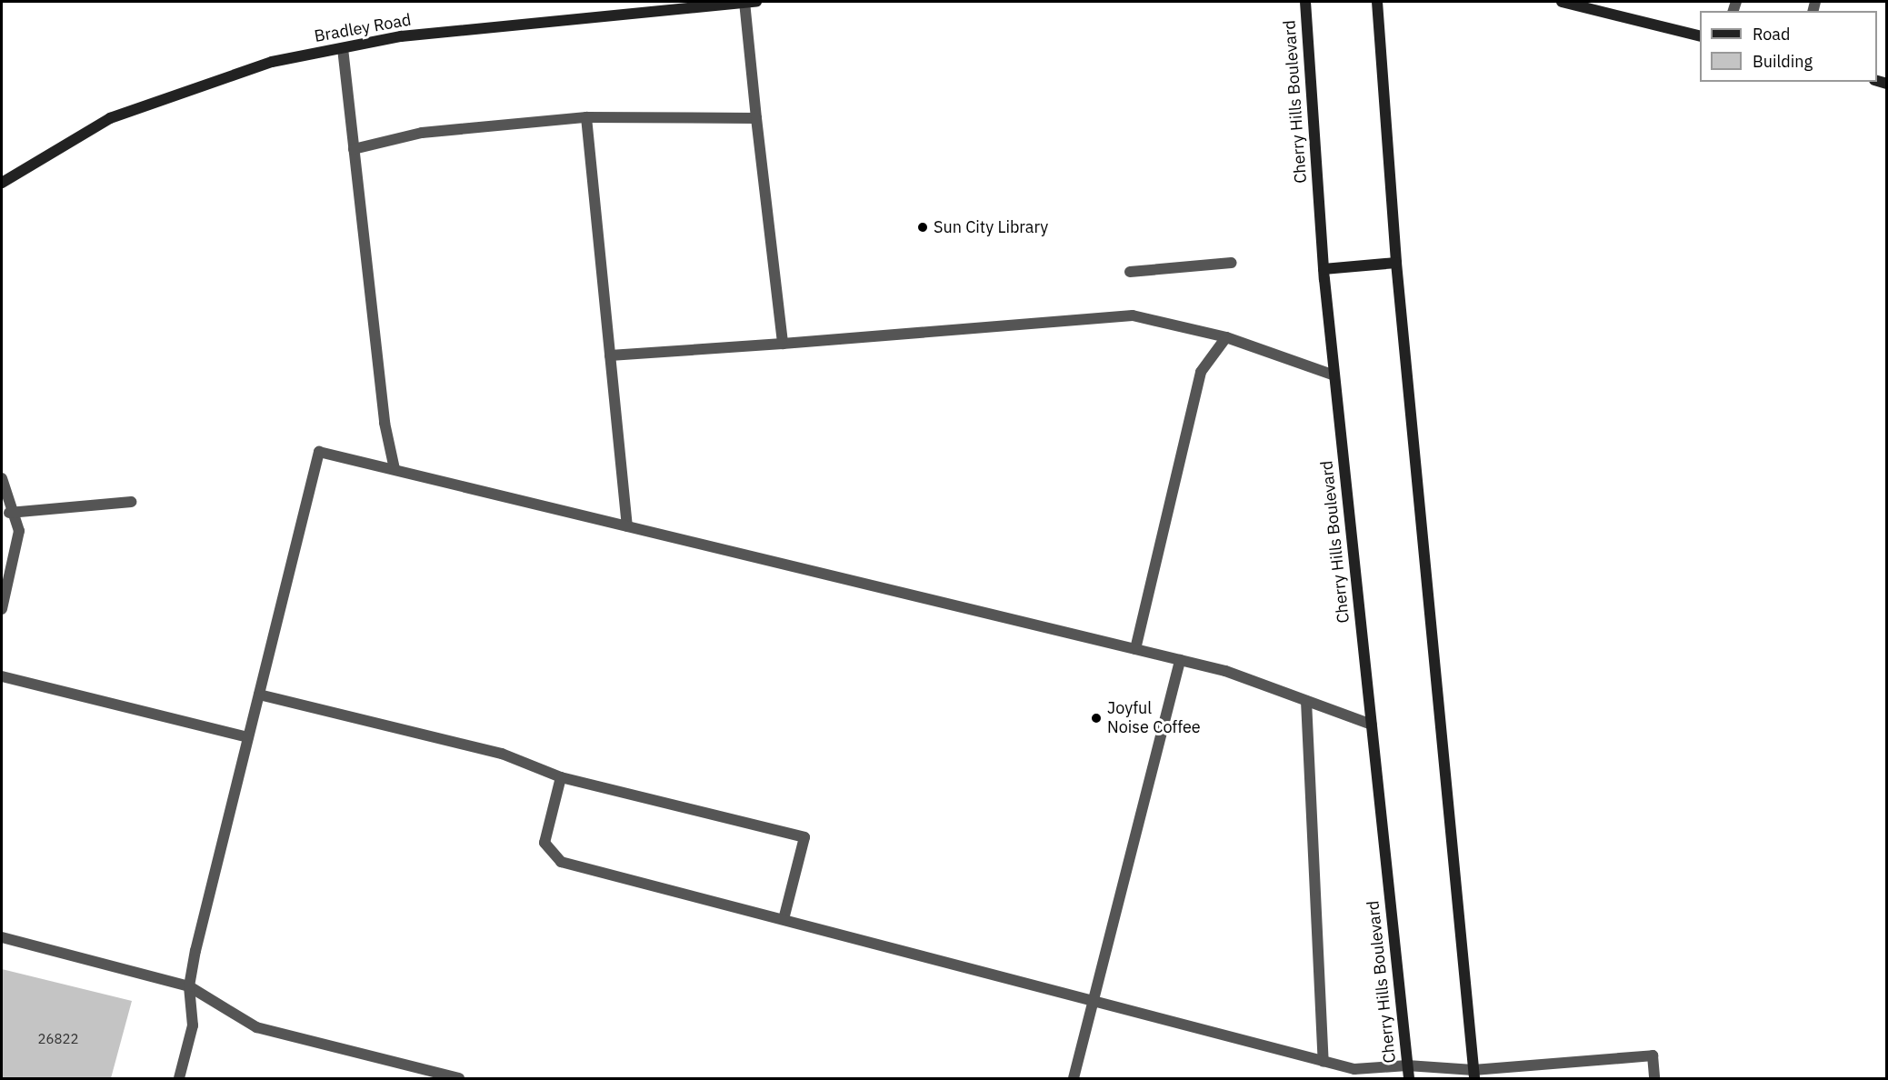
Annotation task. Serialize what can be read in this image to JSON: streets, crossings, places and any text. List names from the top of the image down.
{
  "streets": {
    "street": ["Bradley Road", "Cherry Hills Boulevard"]
  },
  "places": ["Sun City Library", "Joyful Noise Coffee"],
  "house_numbers": ["26822"],
  "legend": ["Road", "Building"]
}
